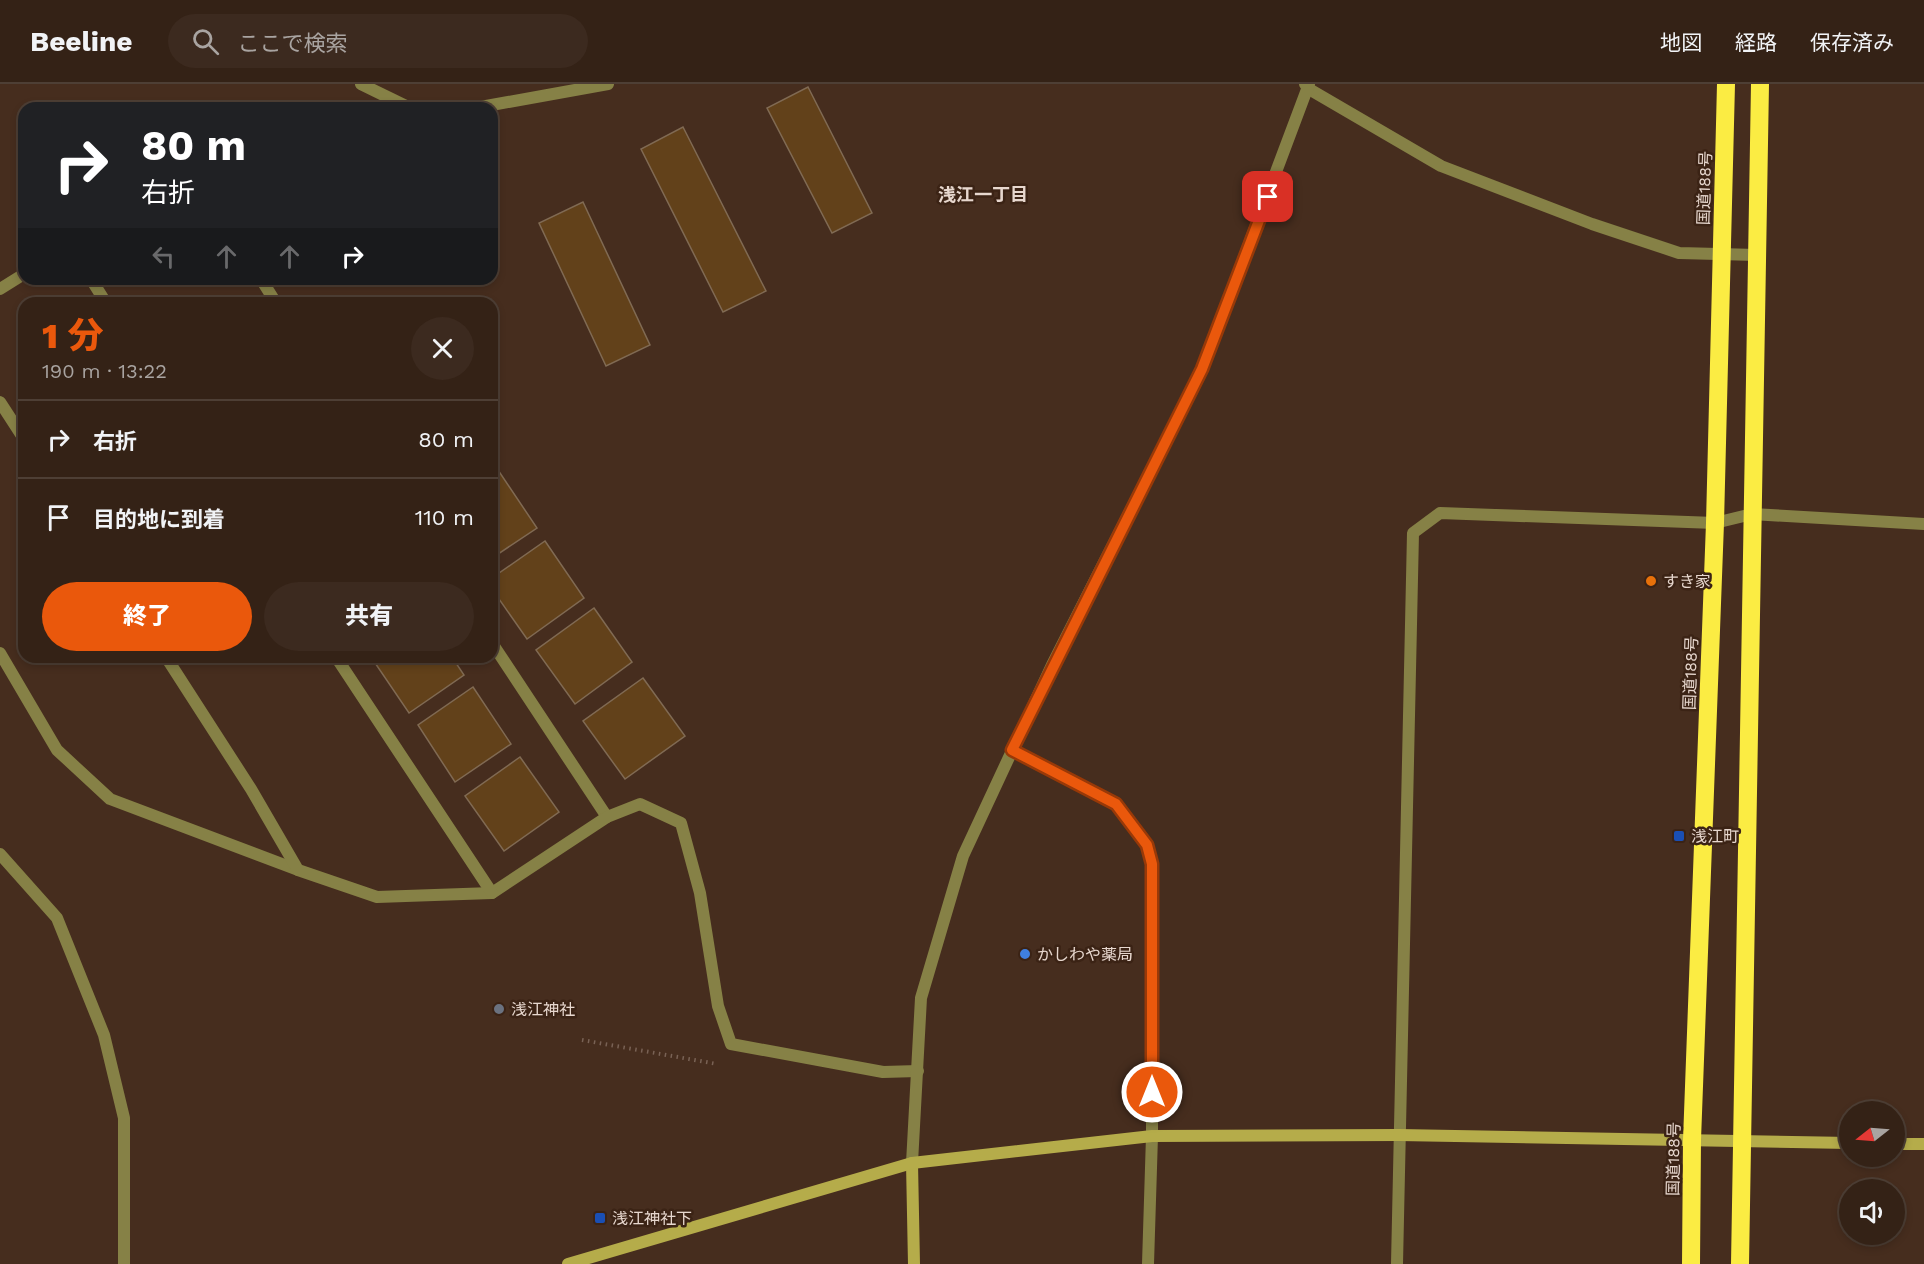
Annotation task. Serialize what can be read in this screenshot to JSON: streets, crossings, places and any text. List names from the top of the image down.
{
  "streets": {
    "highway": ["国道188号"]
  },
  "districts": ["浅江一丁目"],
  "places": {
    "other": ["すき家", "かしわや薬局", "浅江神社"],
    "transit": ["浅江町", "浅江神社下"]
  },
  "north": "left",
  "page": {
    "header": "Beeline",
    "search": "ここで検索",
    "nav": ["地図", "経路", "保存済み"],
    "turn": ["80 m", "右折"],
    "heading": ["1 分", "190 m · 13:22"],
    "list": [
      {
        "name": "右折",
        "value": "80 m"
      },
      {
        "name": "目的地に到着",
        "value": "110 m"
      }
    ],
    "buttons": ["終了", "共有"]
  }
}
